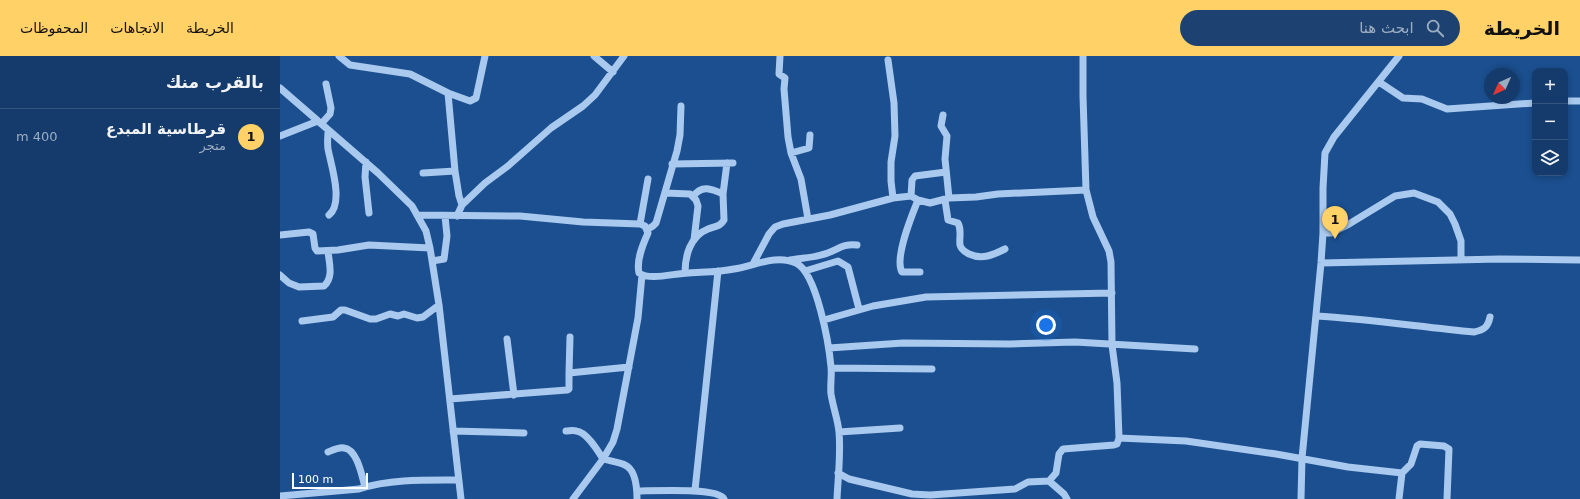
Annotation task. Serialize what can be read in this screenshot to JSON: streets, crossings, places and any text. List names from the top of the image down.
{
  "scale_bar": "100 m",
  "north": "bottom left",
  "page": {
    "header": "الخريطة",
    "search": "ابحث هنا",
    "nav": ["الخريطة", "الاتجاهات", "المحفوظات"],
    "heading": "بالقرب منك",
    "map_buttons": ["+", "−"],
    "list": [
      {
        "mark": "1",
        "name": "قرطاسية المبدع",
        "note": "متجر",
        "value": "400 m"
      }
    ],
    "pins": "1",
    "scale": "100 m"
  }
}
